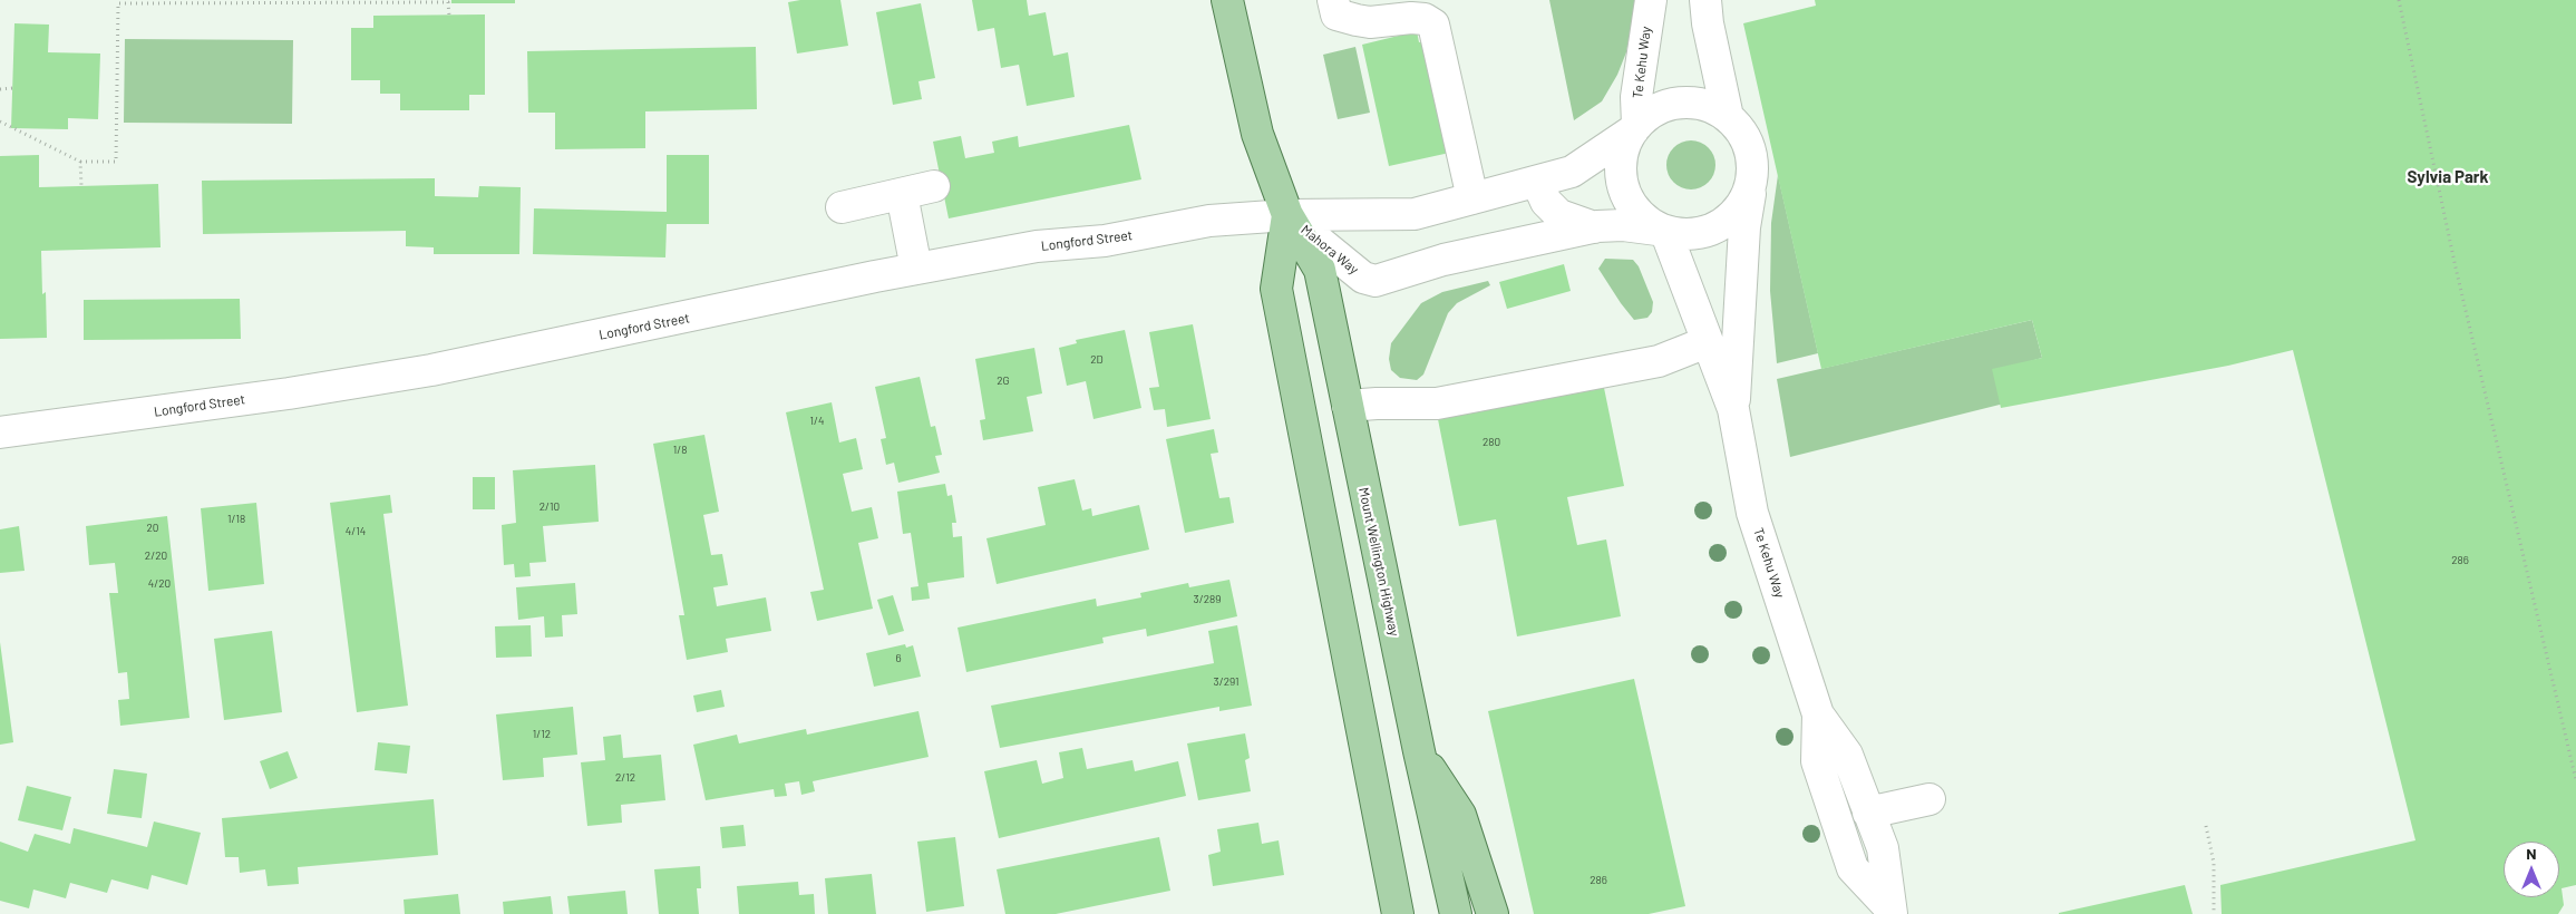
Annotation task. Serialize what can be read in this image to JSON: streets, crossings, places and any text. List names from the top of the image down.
{
  "streets": {
    "main road": ["Mount Wellington Highway"],
    "street": ["Te Kehu Way", "Longford Street", "Mahora Way"]
  },
  "crossings": [
    ["Te Kehu Way", "Mahora Way"],
    ["Longford Street", "Mahora Way"],
    ["Longford Street", "Mount Wellington Highway"],
    ["Mahora Way", "Mount Wellington Highway"]
  ],
  "districts": ["Sylvia Park"],
  "house_numbers": [
    "2D",
    "2G",
    "1/4",
    "280",
    "1/8",
    "2/10",
    "1/18",
    "20",
    "4/14",
    "2/20",
    "286",
    "4/20",
    "3/289",
    "6",
    "3/291",
    "1/12",
    "2/12",
    "286"
  ],
  "north": "top"
}
